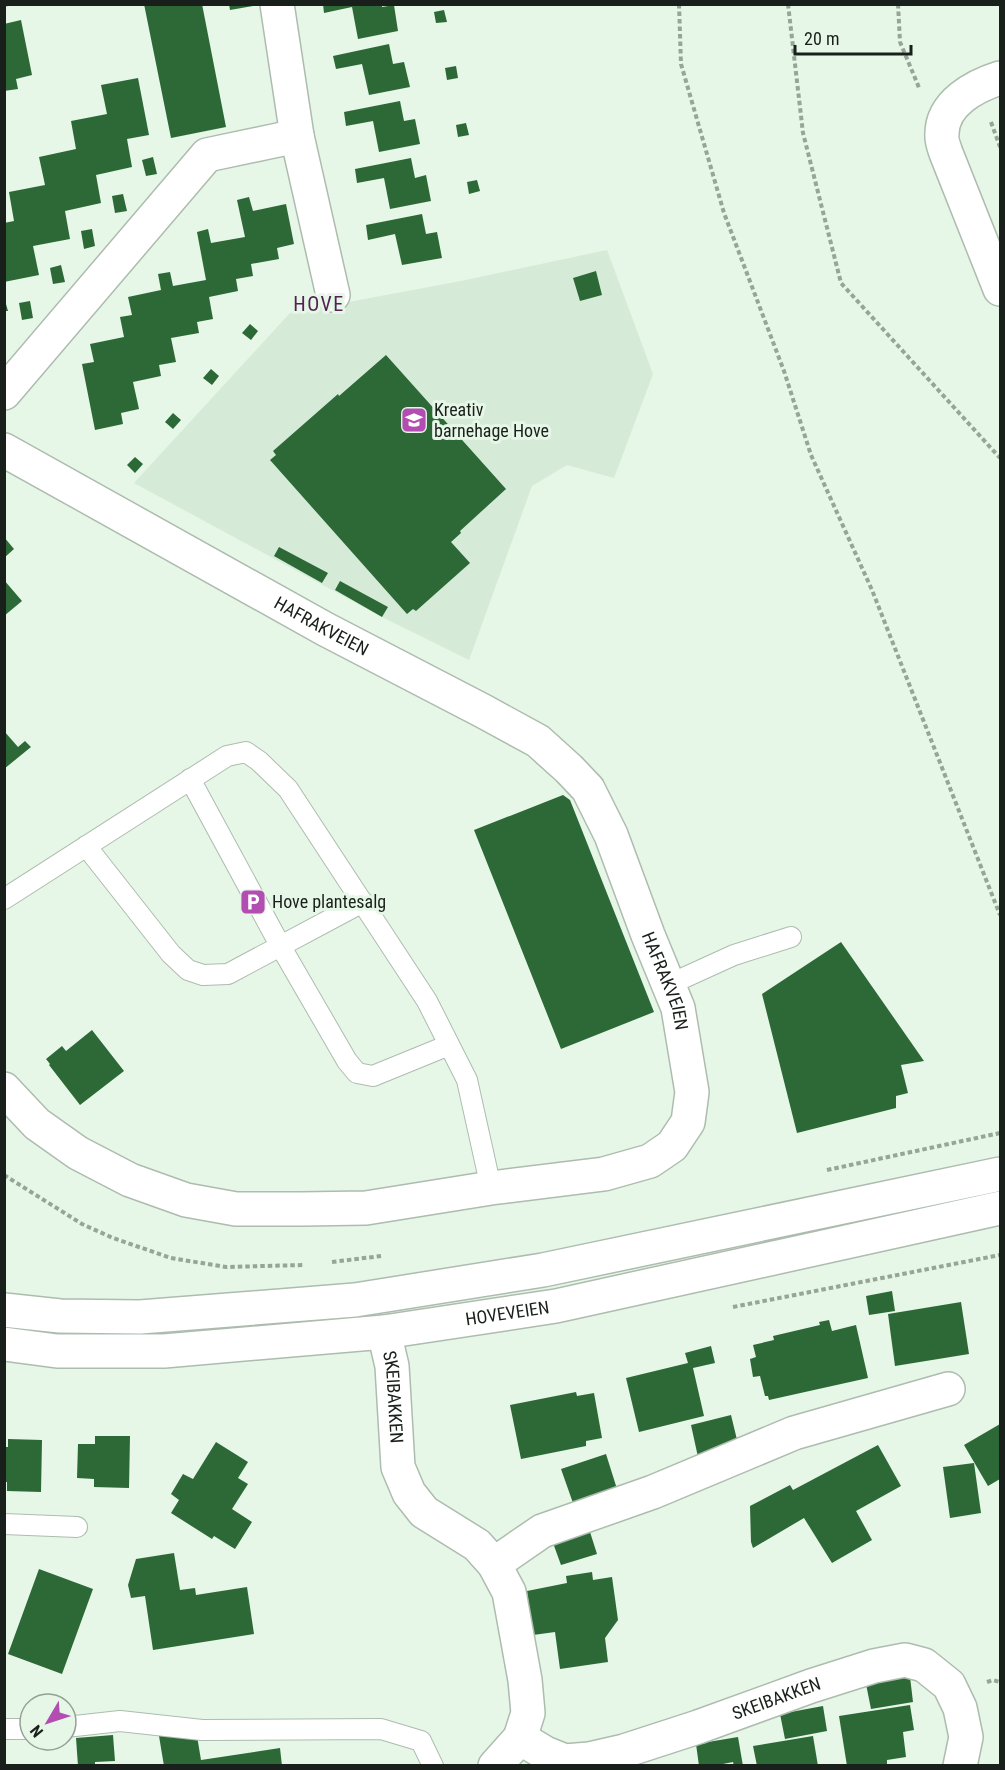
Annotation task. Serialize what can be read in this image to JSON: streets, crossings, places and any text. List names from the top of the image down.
{
  "streets": {
    "street": ["HAFRAKVEIEN", "HOVEVEIEN", "SKEIBAKKEN"]
  },
  "crossings": [
    ["HOVEVEIEN", "SKEIBAKKEN"]
  ],
  "districts": ["HOVE"],
  "places": {
    "school or university": ["Kreativ barnehage Hove"],
    "parking": ["Hove plantesalg"]
  },
  "scale_bar": "20 m",
  "north": "bottom left"
}
